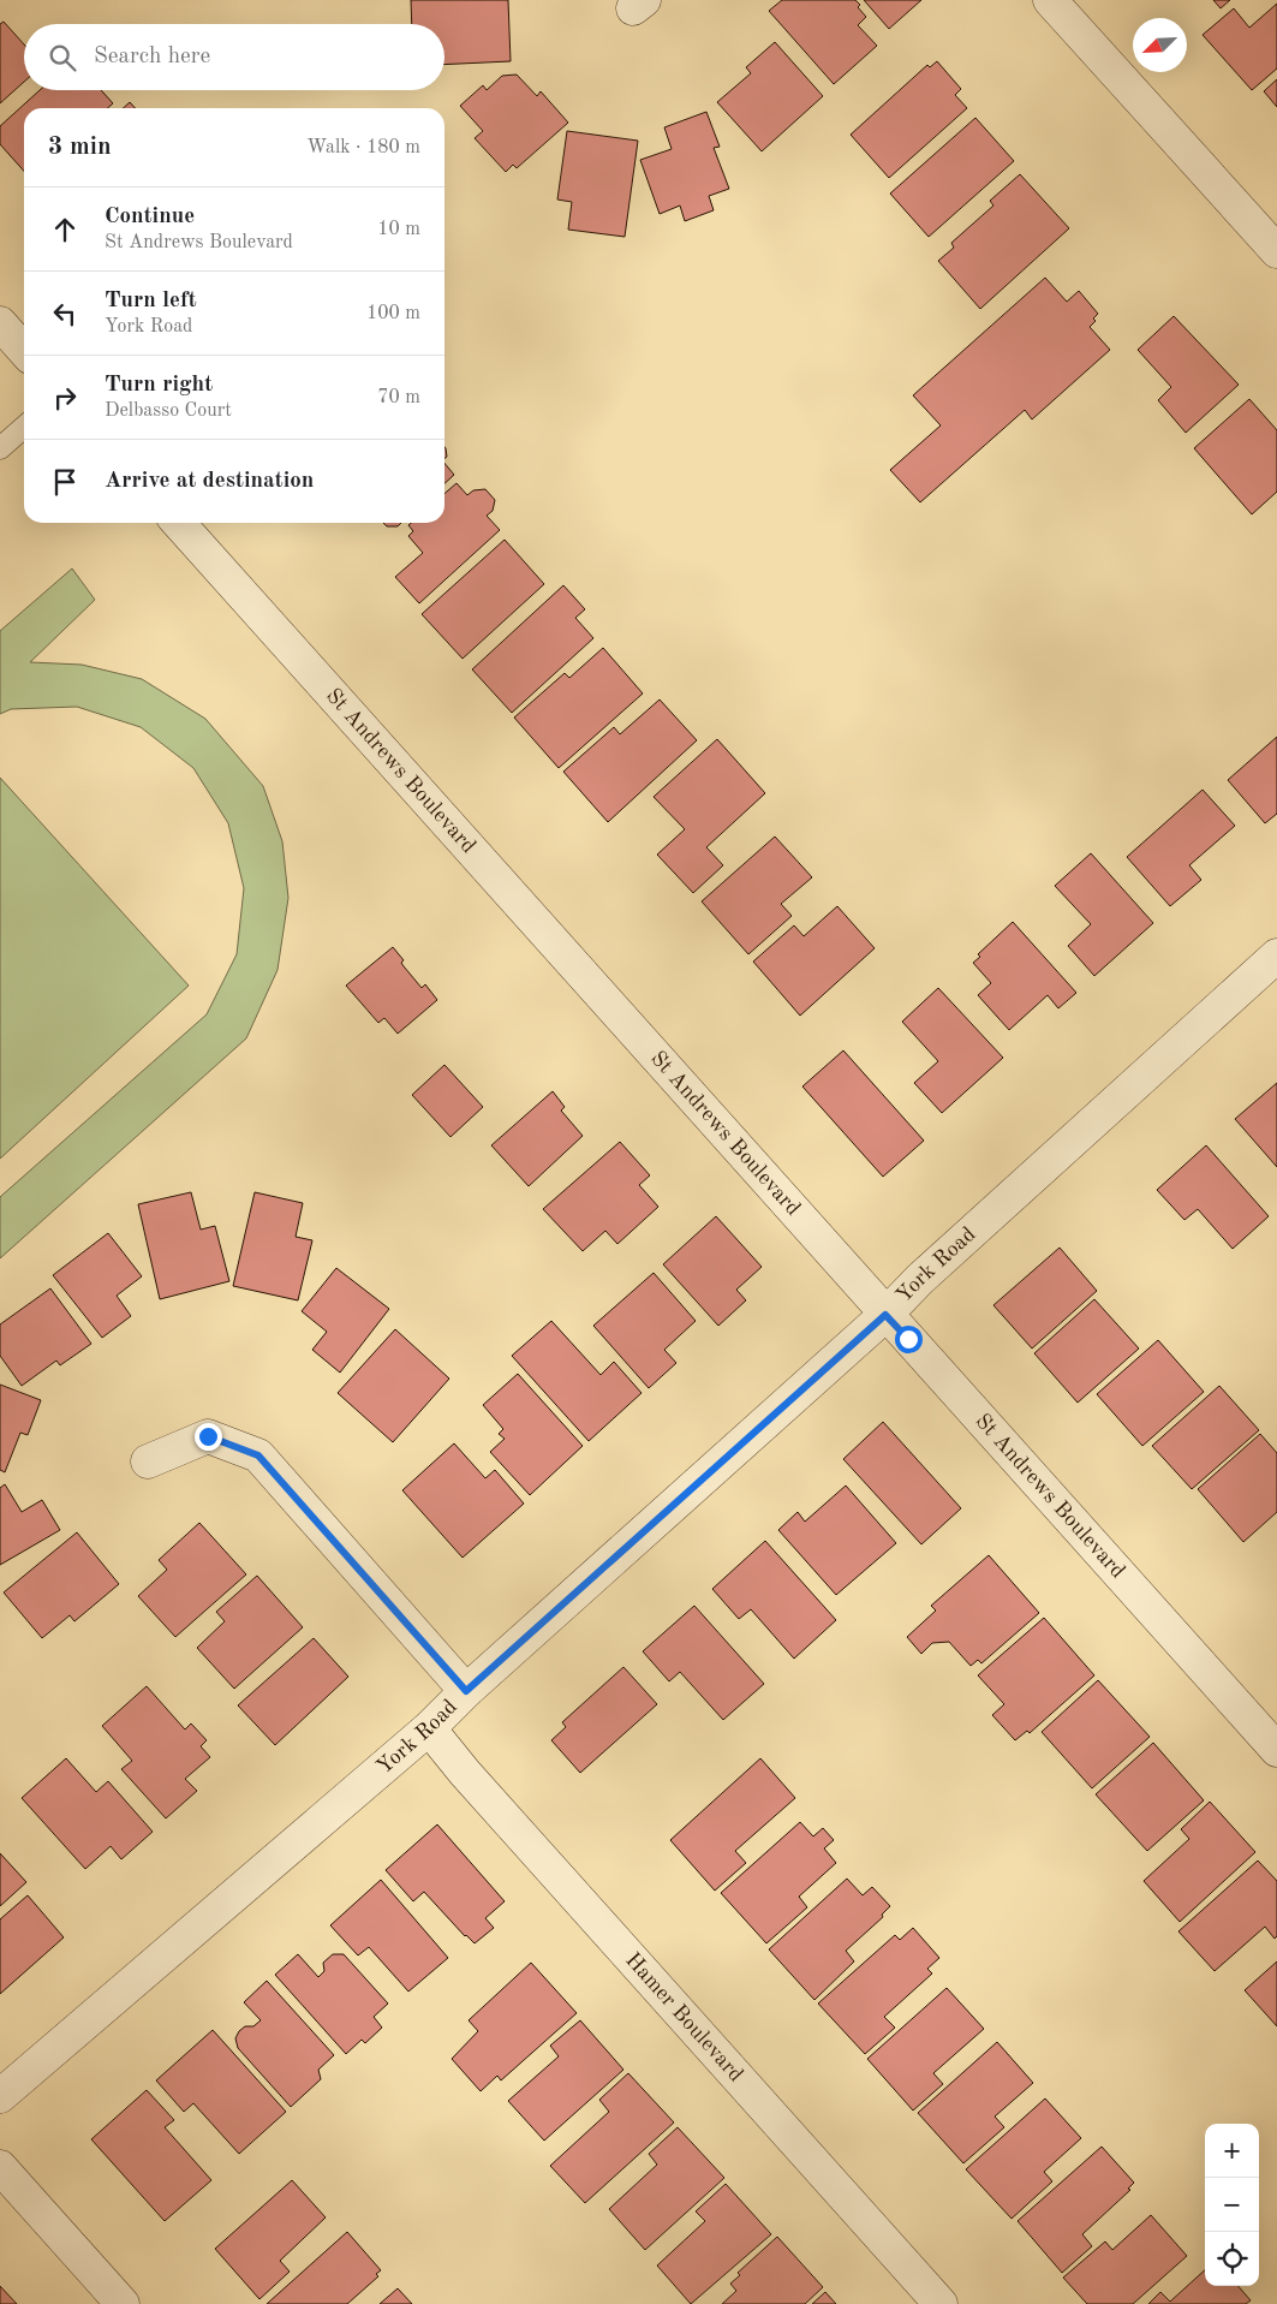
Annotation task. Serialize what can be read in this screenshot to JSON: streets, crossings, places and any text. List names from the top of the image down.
{
  "streets": {
    "street": ["St Andrews Boulevard", "York Road", "Hamer Boulevard"]
  },
  "crossings": [
    ["St Andrews Boulevard", "York Road"],
    ["York Road", "Hamer Boulevard"]
  ],
  "north": "bottom left",
  "page": {
    "search": "Search here",
    "heading": ["3 min", "Walk · 180 m"],
    "list": [
      ["Continue", "St Andrews Boulevard", "10 m"],
      ["Turn left", "York Road", "100 m"],
      ["Turn right", "Delbasso Court", "70 m"],
      "Arrive at destination"
    ],
    "map_buttons": ["+", "−"]
  }
}
